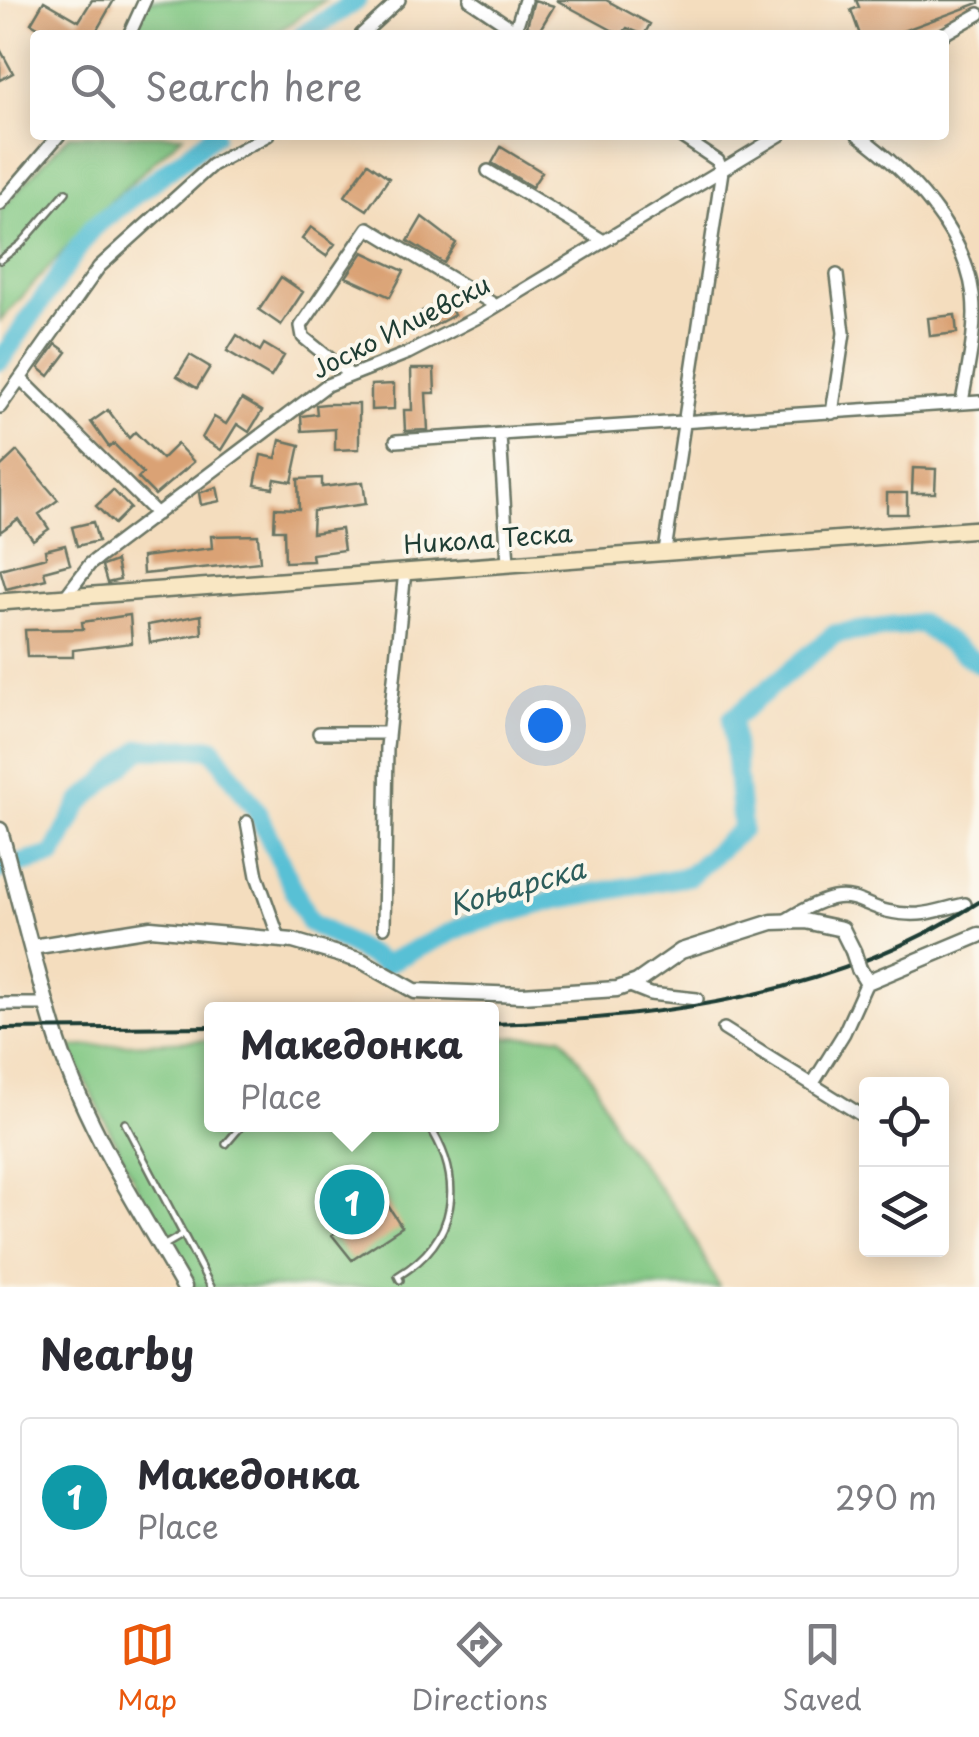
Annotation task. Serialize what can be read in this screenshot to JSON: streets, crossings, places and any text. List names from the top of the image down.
{
  "streets": {
    "main road": ["Никола Теска"],
    "street": ["Јоско Илиевски"]
  },
  "crossings": [
    ["Јоско Илиевски", "Никола Теска"]
  ],
  "water": ["Коњарска"],
  "page": {
    "search": "Search here",
    "popup": ["Македонка", "Place"],
    "pins": "1",
    "heading": "Nearby",
    "list": [
      {
        "mark": "1",
        "name": "Македонка",
        "note": "Place",
        "value": "290 m"
      }
    ],
    "nav": ["Map", "Directions", "Saved"]
  }
}
